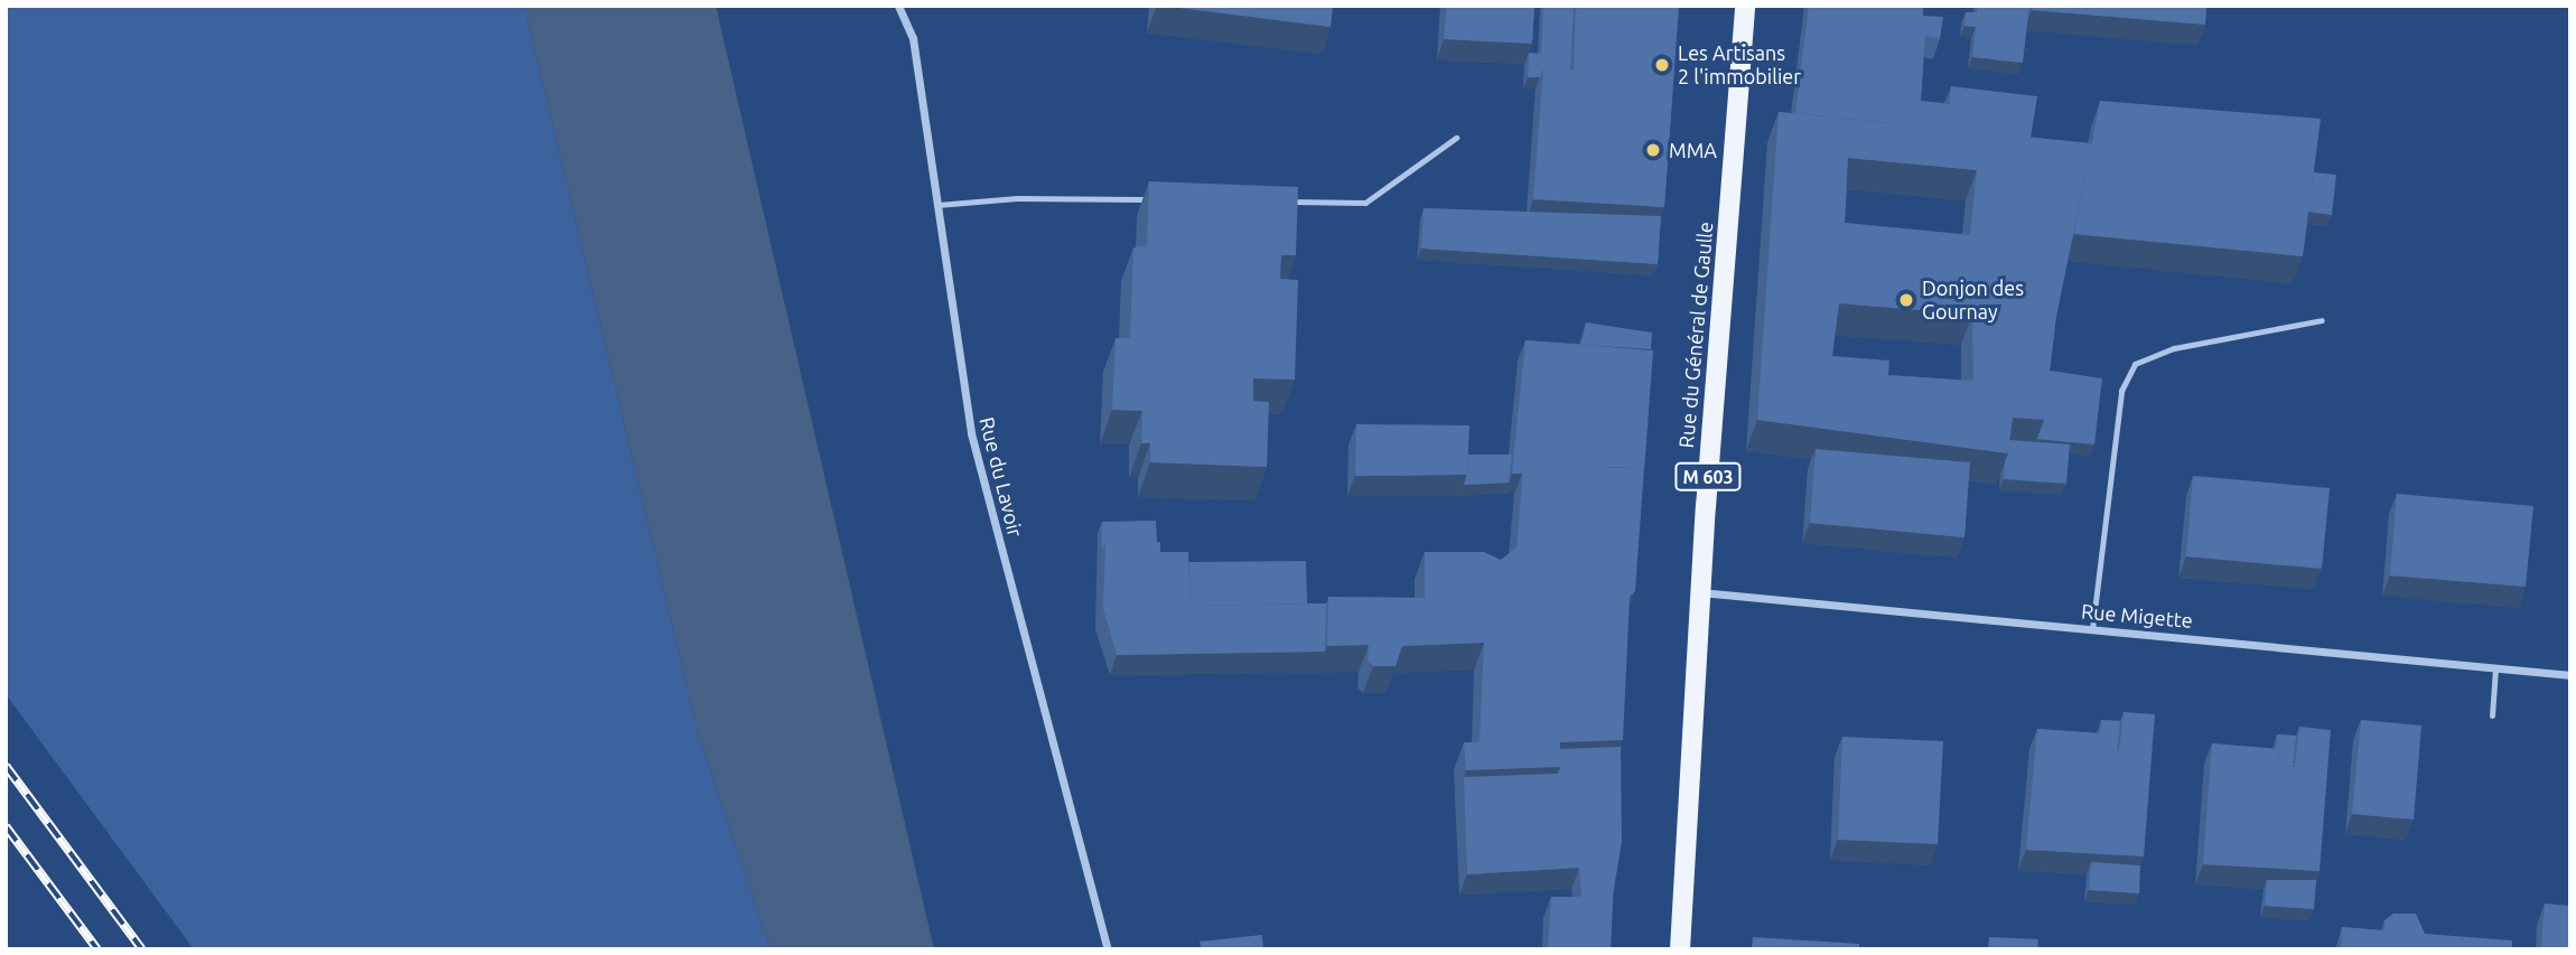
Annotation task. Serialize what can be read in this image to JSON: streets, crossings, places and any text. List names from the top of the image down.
{
  "streets": {
    "main road": ["Rue du Général de Gaulle", "M 603"],
    "street": ["Rue du Lavoir", "Rue Migette"]
  },
  "crossings": [
    ["Rue du Général de Gaulle", "Rue Migette"]
  ],
  "places": ["Les Artisans 2 l'immobilier", "MMA", "Donjon des Gournay"]
}
